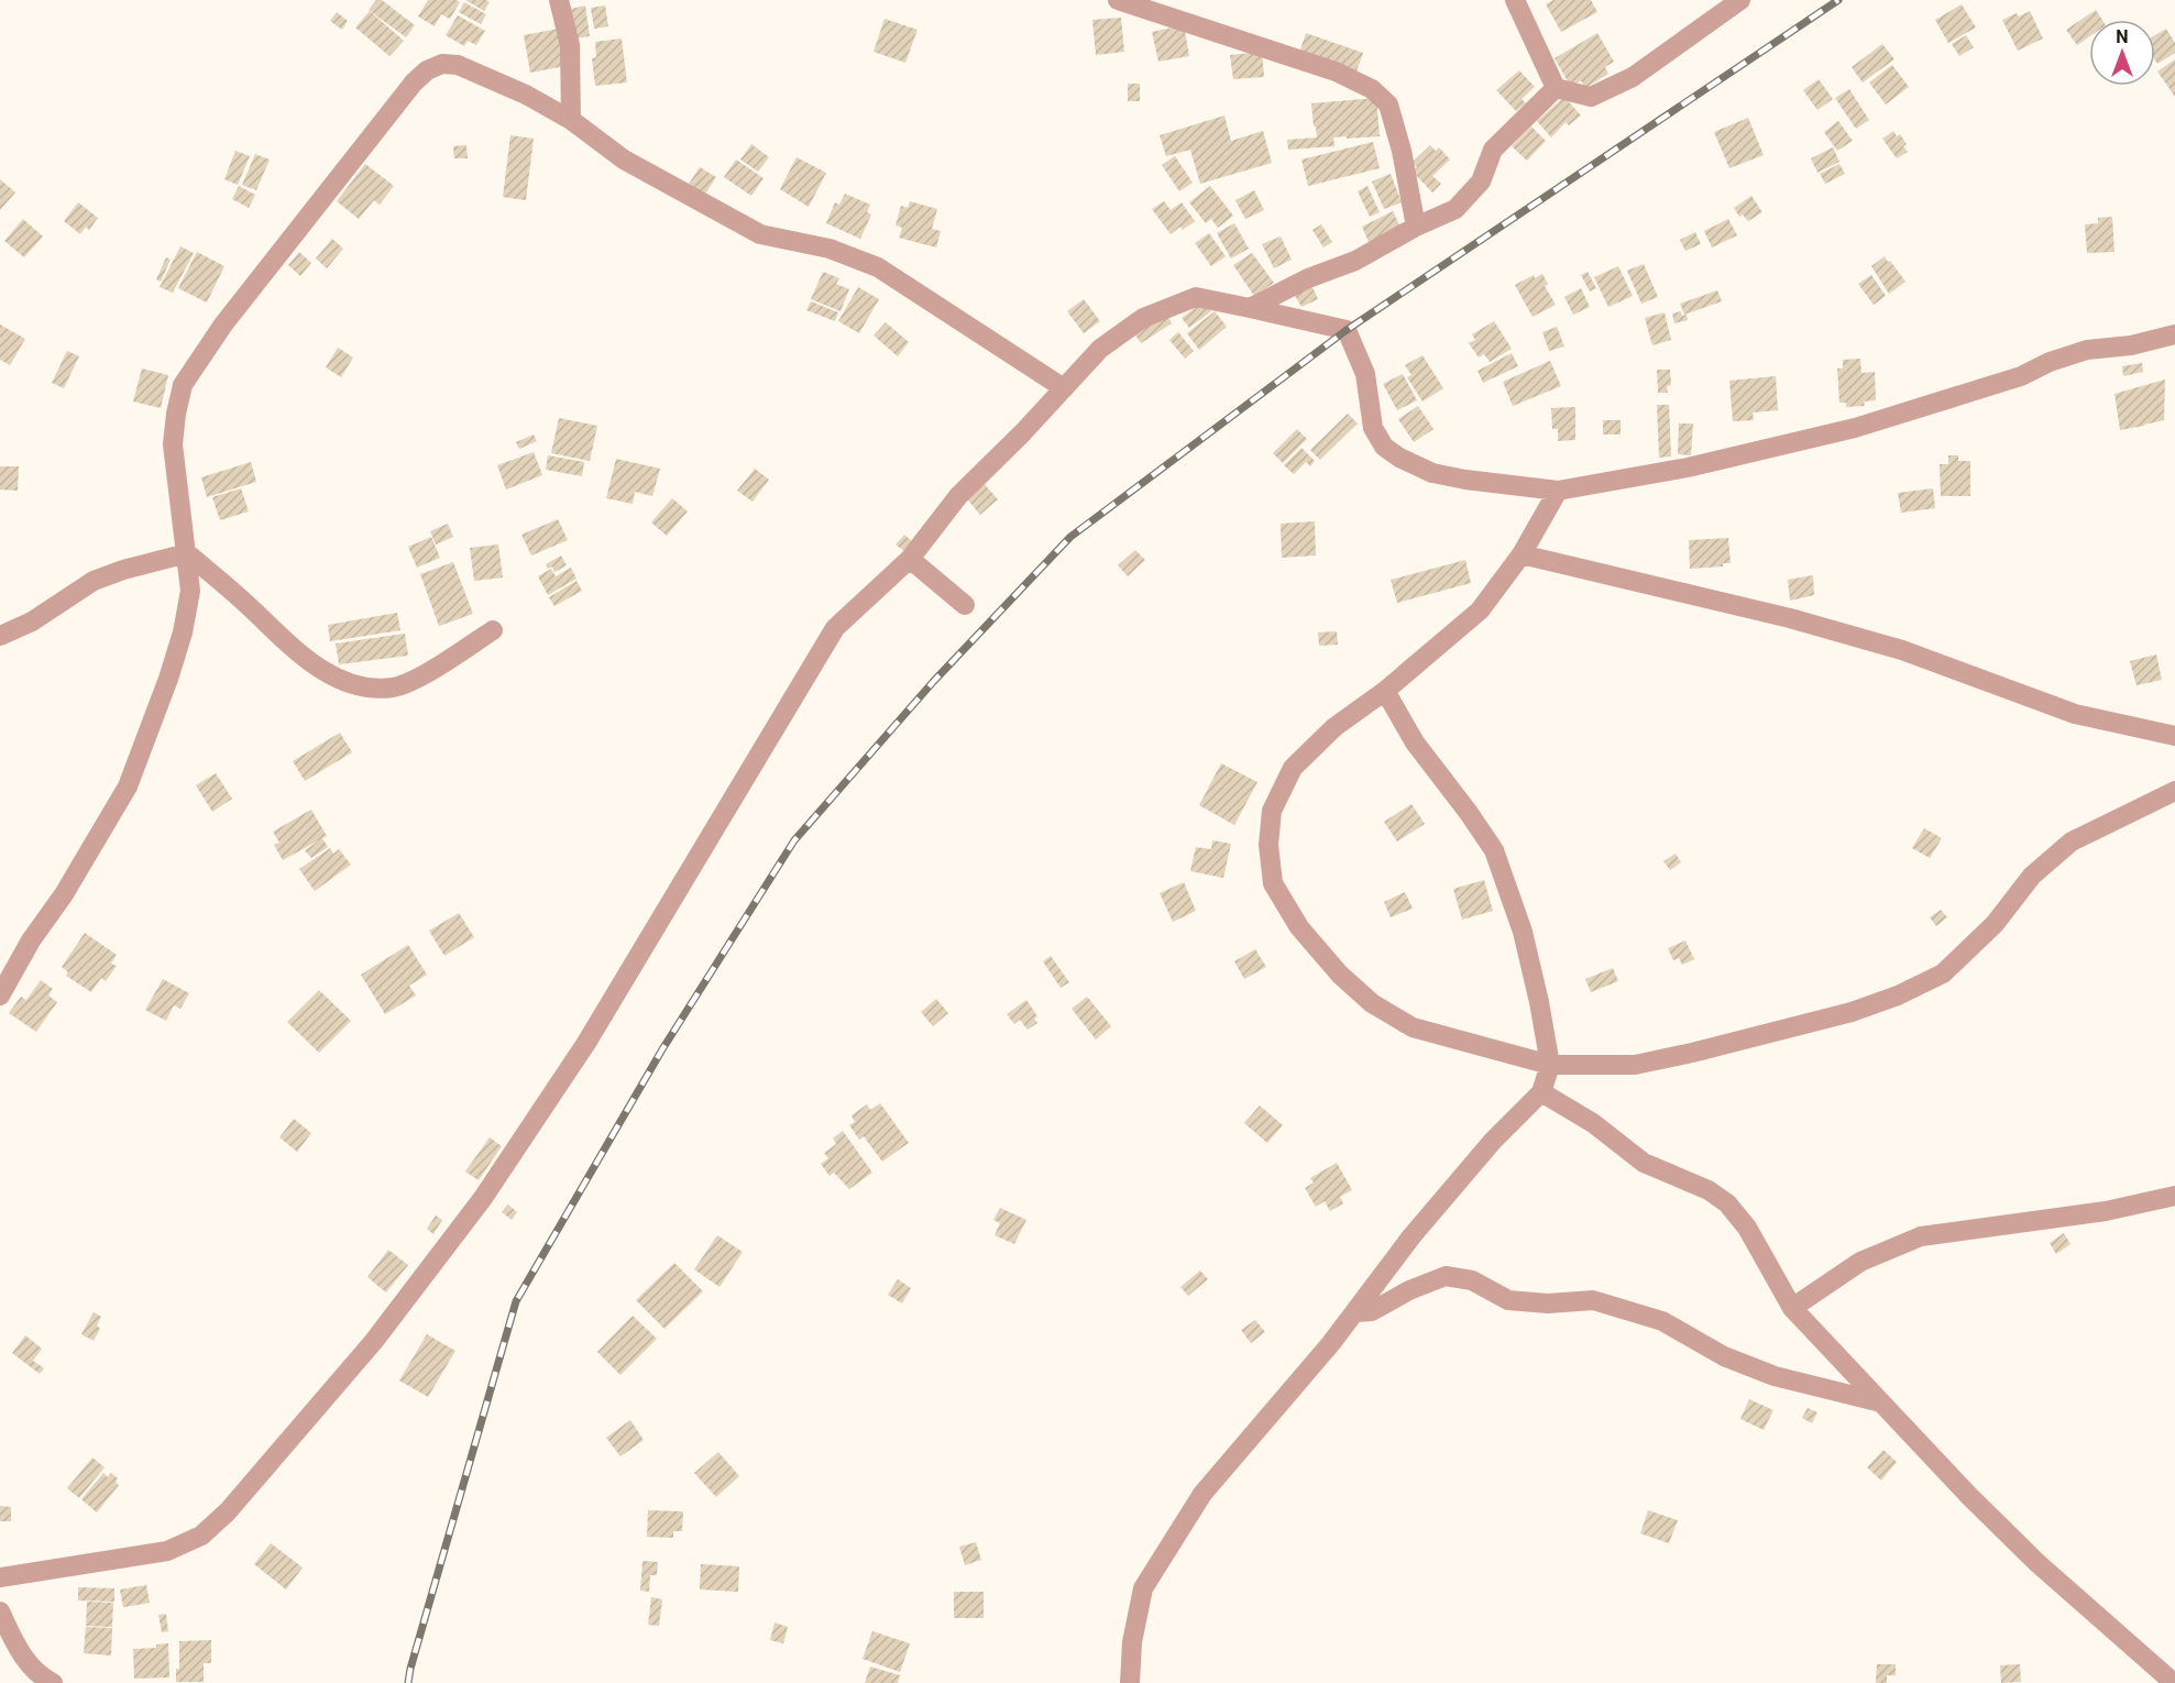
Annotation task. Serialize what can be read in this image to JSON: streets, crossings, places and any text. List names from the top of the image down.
{
  "north": "top"
}
